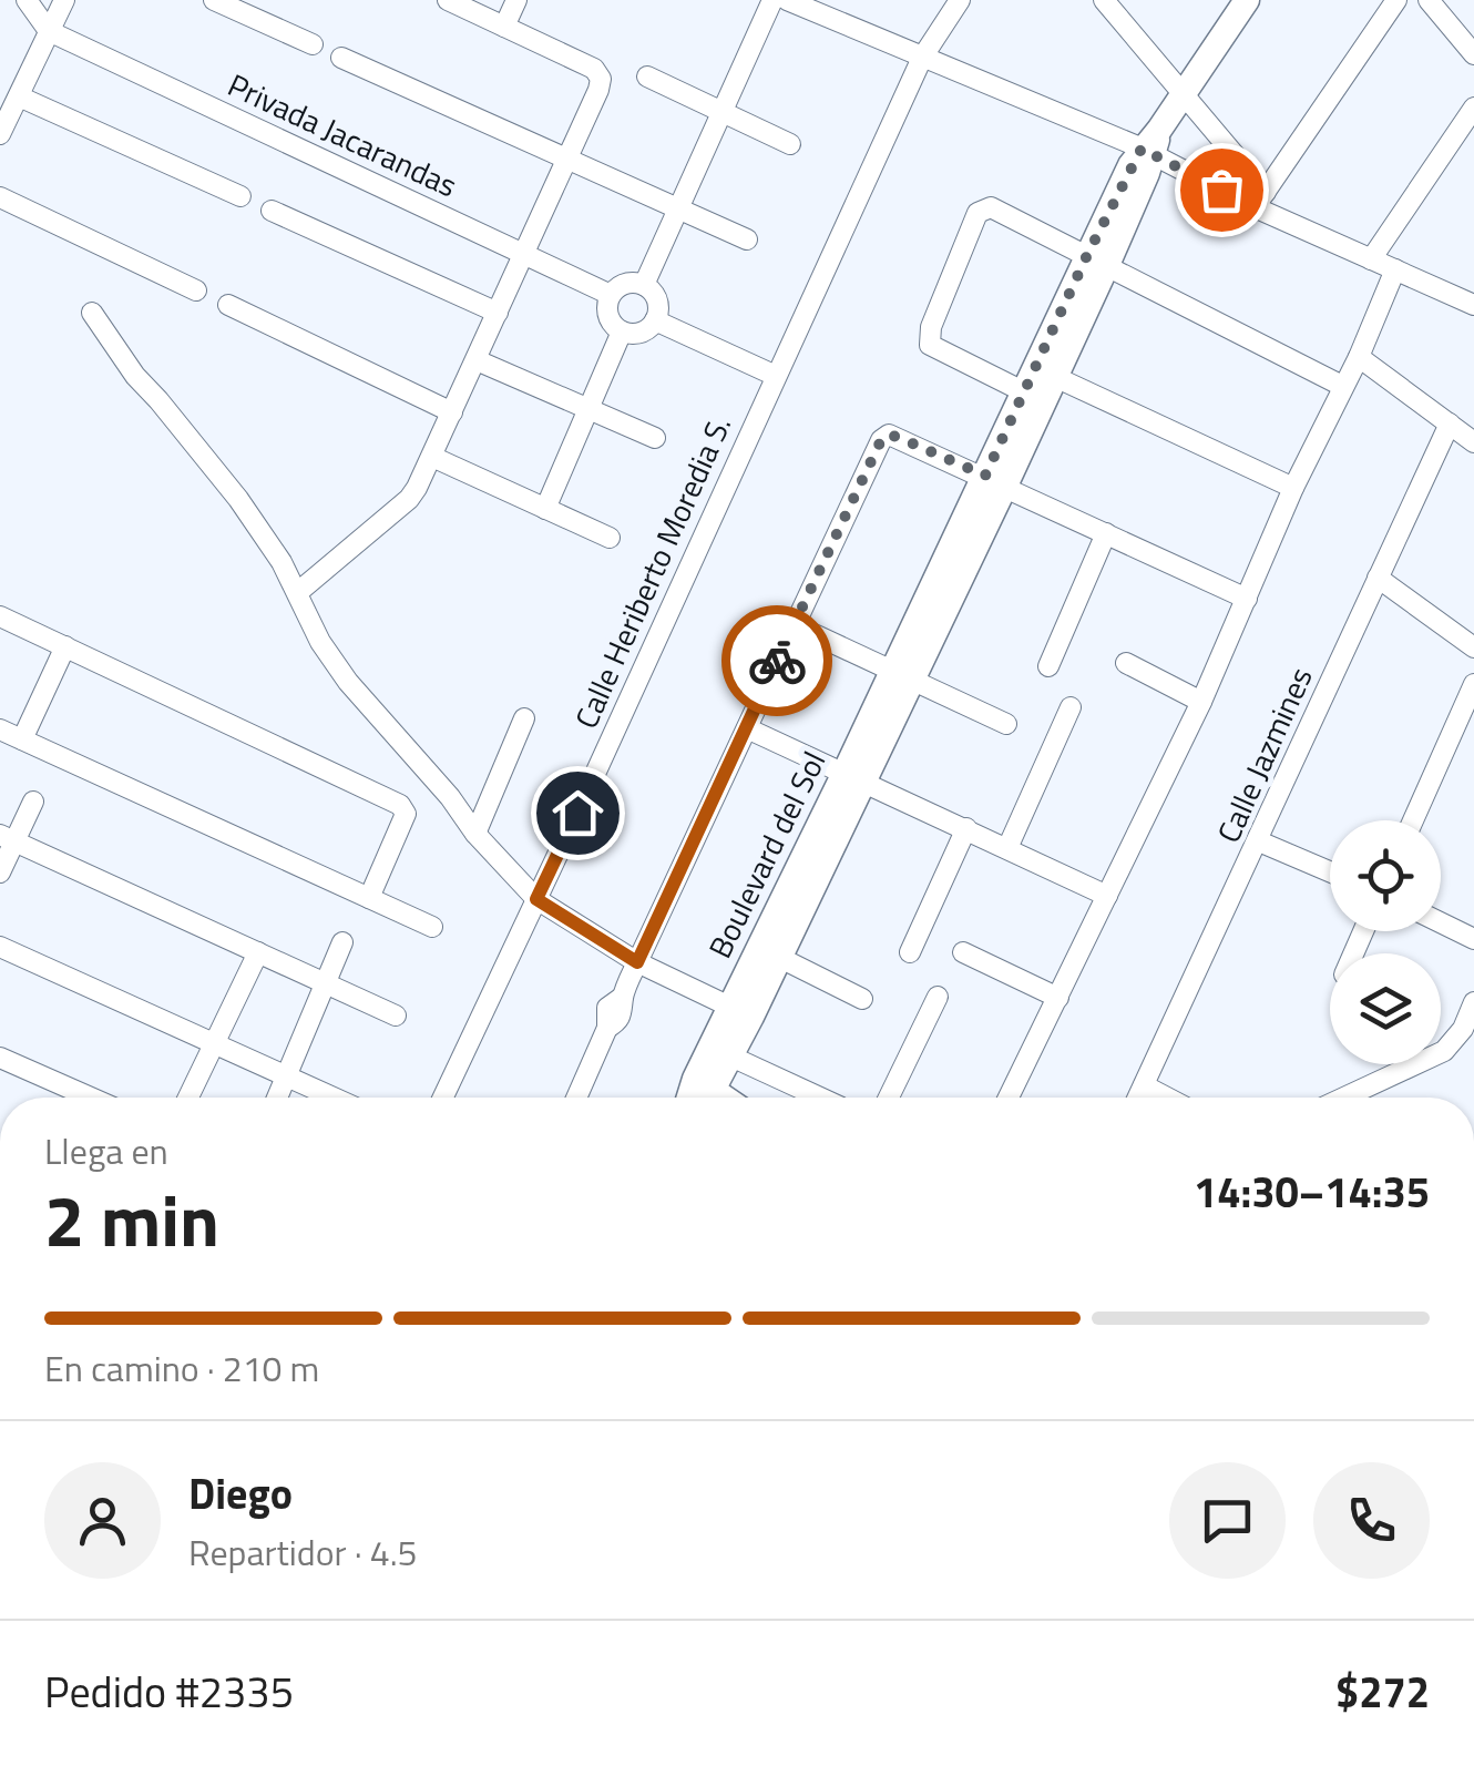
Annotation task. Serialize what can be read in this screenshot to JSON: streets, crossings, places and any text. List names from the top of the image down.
{
  "streets": {
    "street": [
      "Privada Jacarandas",
      "Calle Heriberto Moredia S.",
      "Calle Jazmines",
      "Boulevard del Sol"
    ]
  },
  "page": {
    "heading": ["2 min", "Llega en", "14:30–14:35"],
    "panel": [
      "Diego",
      "Repartidor · 4.5",
      "Pedido #2335",
      "$272"
    ],
    "bar": "En camino · 210 m"
  }
}
